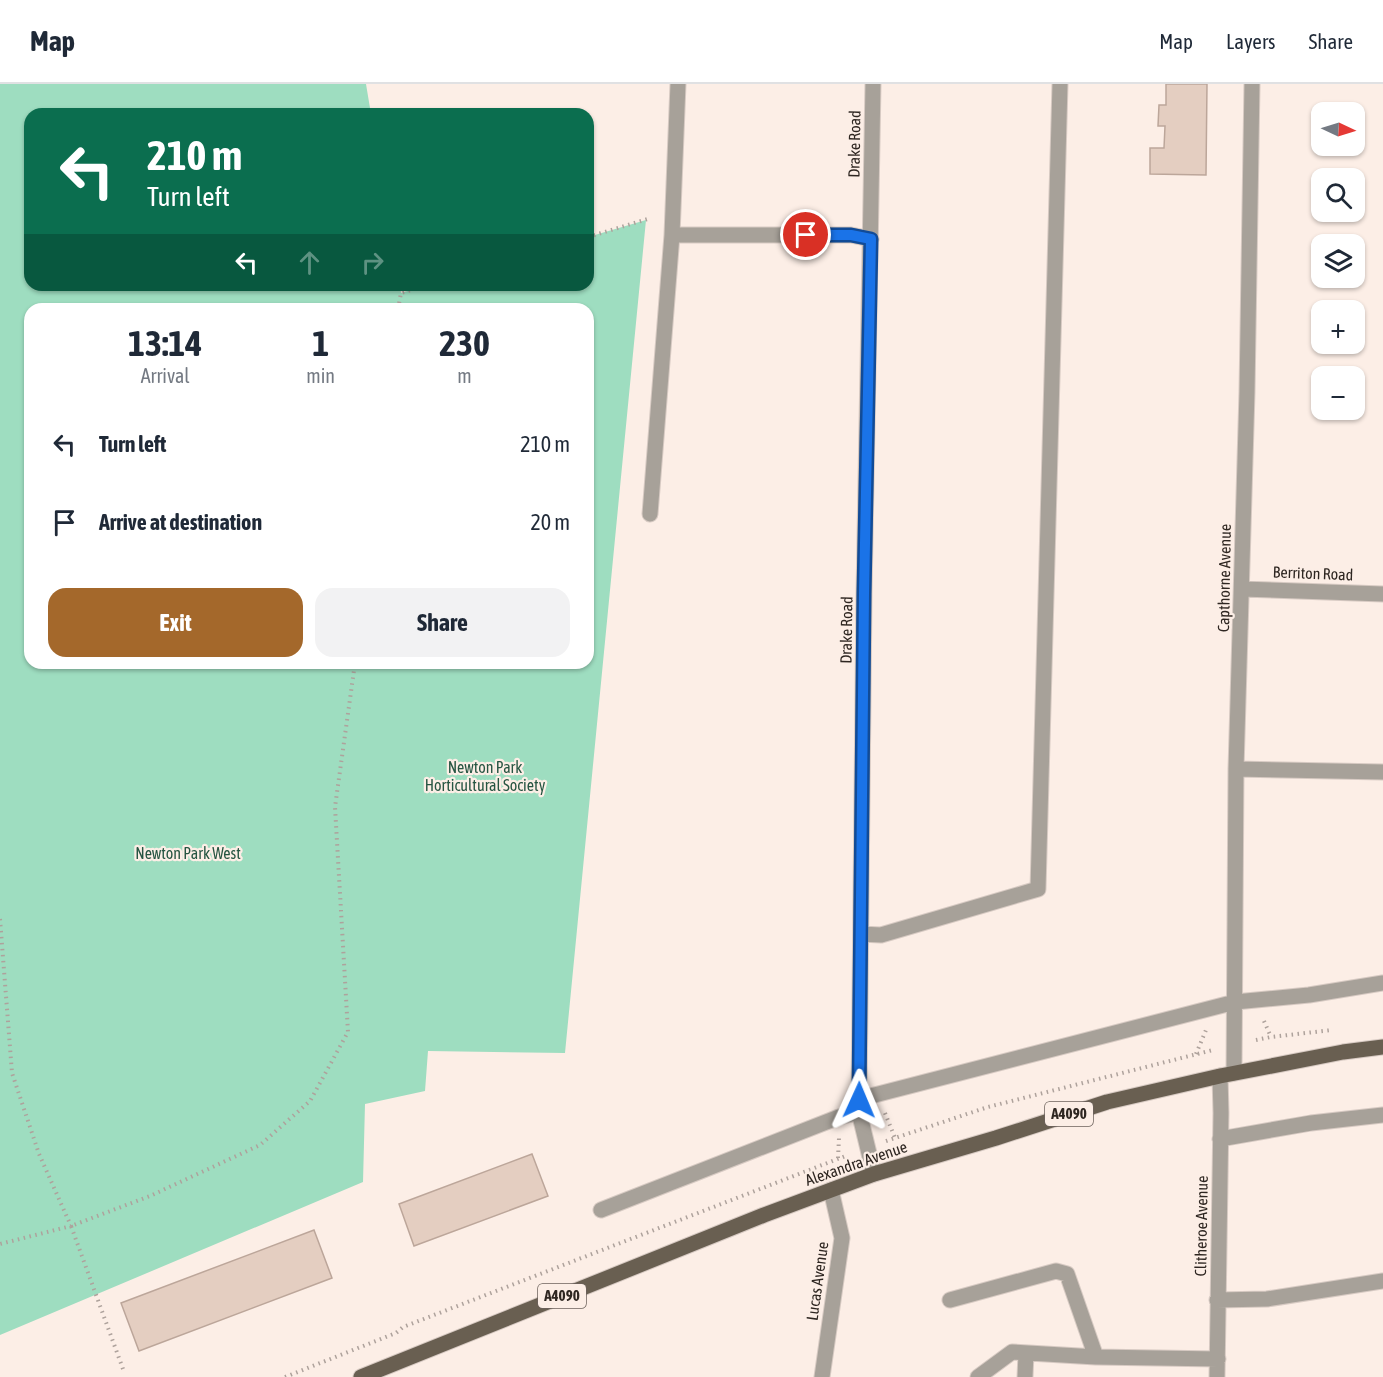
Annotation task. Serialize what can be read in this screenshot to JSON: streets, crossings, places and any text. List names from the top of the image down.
{
  "streets": {
    "main road": ["A4090", "Alexandra Avenue"],
    "street": [
      "Drake Road",
      "Berriton Road",
      "Capthorne Avenue",
      "Clitheroe Avenue",
      "Lucas Avenue"
    ]
  },
  "crossings": [
    ["Drake Road", "Alexandra Avenue"],
    ["Berriton Road", "Capthorne Avenue"],
    ["Capthorne Avenue", "Alexandra Avenue"],
    ["Capthorne Avenue", "Clitheroe Avenue"],
    ["Alexandra Avenue", "Clitheroe Avenue"],
    ["Alexandra Avenue", "Lucas Avenue"]
  ],
  "parks": ["Newton Park Horticultural Society", "Newton Park West"],
  "north": "right",
  "page": {
    "header": "Map",
    "nav": ["Map", "Layers", "Share"],
    "map_buttons": ["+", "−"],
    "turn": ["210 m", "Turn left"],
    "eta": [
      "13:14",
      "Arrival",
      "1",
      "min",
      "230",
      "m"
    ],
    "list": [
      {
        "name": "Turn left",
        "value": "210 m"
      },
      {
        "name": "Arrive at destination",
        "value": "20 m"
      }
    ],
    "buttons": ["Exit", "Share"]
  }
}
